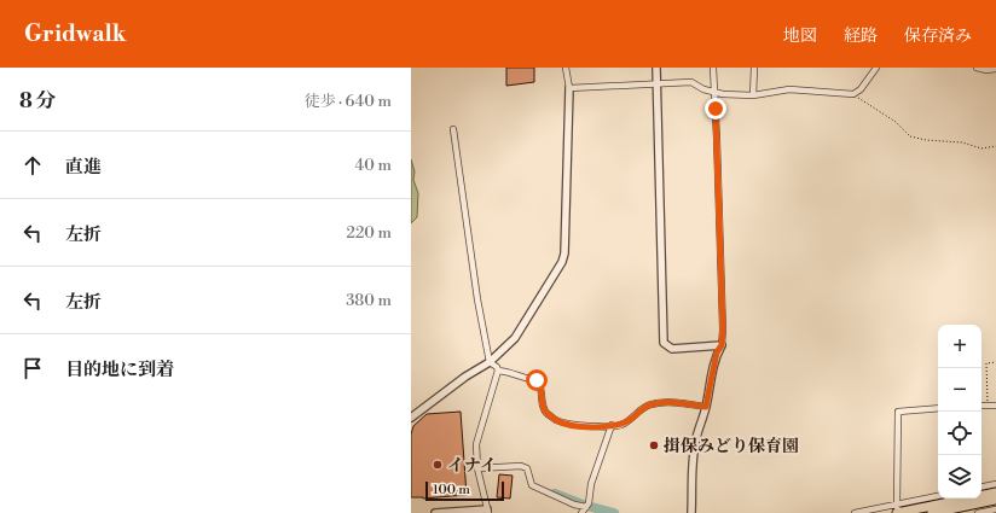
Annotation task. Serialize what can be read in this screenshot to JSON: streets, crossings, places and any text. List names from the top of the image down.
{
  "places": ["揖保みどり保育園", "イナイ"],
  "scale_bar": "100 m",
  "page": {
    "header": "Gridwalk",
    "nav": ["地図", "経路", "保存済み"],
    "heading": ["8 分", "徒歩 · 640 m"],
    "list": [
      ["直進", "40 m"],
      ["左折", "220 m"],
      ["左折", "380 m"],
      "目的地に到着"
    ],
    "map_buttons": ["+", "−"],
    "scale": "100 m"
  }
}
